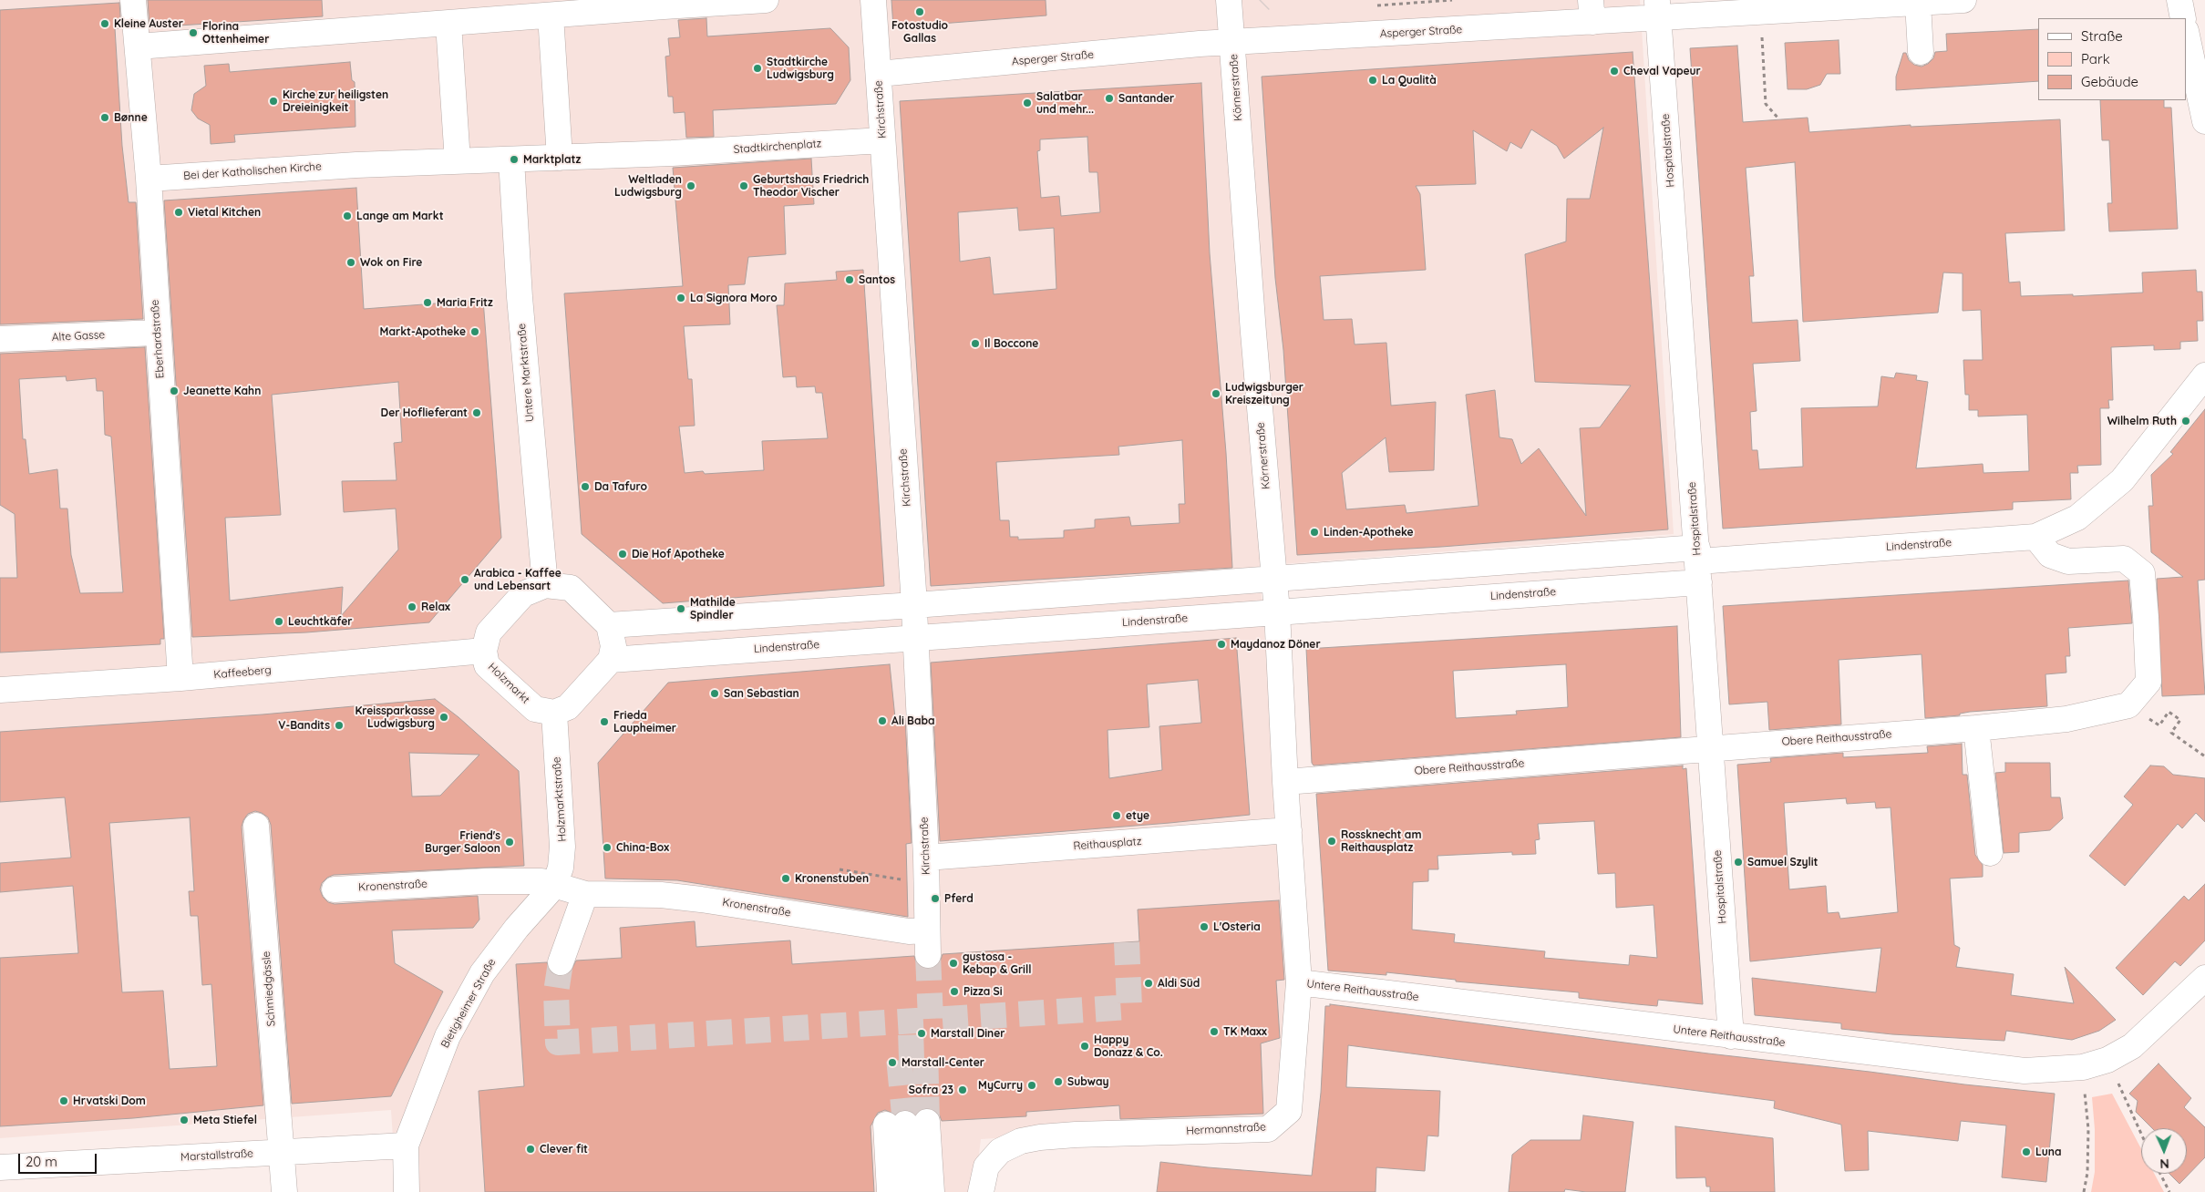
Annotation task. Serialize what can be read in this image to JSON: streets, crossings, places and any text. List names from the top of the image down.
{
  "streets": {
    "street": [
      "Asperger Straße",
      "Körnerstraße",
      "Kirchstraße",
      "Stadtkirchenplatz",
      "Hospitalstraße",
      "Bei der Katholischen Kirche",
      "Alte Gasse",
      "Eberhardstraße",
      "Untere Marktstraße",
      "Lindenstraße",
      "Kaffeeberg",
      "Holzmarkt",
      "Obere Reithausstraße",
      "Holzmarktstraße",
      "Reithausplatz",
      "Kronenstraße",
      "Schmiedgässle",
      "Untere Reithausstraße",
      "Bietigheimer Straße",
      "Hermannstraße",
      "Marstallstraße"
    ]
  },
  "crossings": [
    ["Asperger Straße", "Körnerstraße"],
    ["Asperger Straße", "Kirchstraße"],
    ["Asperger Straße", "Hospitalstraße"],
    ["Körnerstraße", "Lindenstraße"],
    ["Körnerstraße", "Obere Reithausstraße"],
    ["Körnerstraße", "Reithausplatz"],
    ["Körnerstraße", "Hermannstraße"],
    ["Kirchstraße", "Stadtkirchenplatz"],
    ["Kirchstraße", "Lindenstraße"],
    ["Kirchstraße", "Reithausplatz"],
    ["Kirchstraße", "Kronenstraße"],
    ["Hospitalstraße", "Lindenstraße"],
    ["Hospitalstraße", "Obere Reithausstraße"],
    ["Hospitalstraße", "Untere Reithausstraße"],
    ["Bei der Katholischen Kirche", "Eberhardstraße"],
    ["Alte Gasse", "Eberhardstraße"],
    ["Eberhardstraße", "Kaffeeberg"],
    ["Untere Marktstraße", "Lindenstraße"],
    ["Untere Marktstraße", "Kaffeeberg"],
    ["Untere Marktstraße", "Holzmarkt"],
    ["Untere Marktstraße", "Holzmarktstraße"],
    ["Lindenstraße", "Kaffeeberg"],
    ["Lindenstraße", "Holzmarkt"],
    ["Lindenstraße", "Holzmarktstraße"],
    ["Kaffeeberg", "Holzmarkt"],
    ["Kaffeeberg", "Holzmarktstraße"],
    ["Holzmarkt", "Holzmarktstraße"],
    ["Holzmarktstraße", "Kronenstraße"],
    ["Holzmarktstraße", "Bietigheimer Straße"],
    ["Reithausplatz", "Hermannstraße"],
    ["Kronenstraße", "Bietigheimer Straße"],
    ["Schmiedgässle", "Marstallstraße"],
    ["Untere Reithausstraße", "Hermannstraße"],
    ["Bietigheimer Straße", "Marstallstraße"]
  ],
  "places": [
    "Fotostudio Gallas",
    "Kleine Auster",
    "Florina Ottenheimer",
    "Stadtkirche Ludwigsburg",
    "Cheval Vapeur",
    "La Qualità",
    "Santander",
    "Kirche zur heiligsten Dreieinigkeit",
    "Salatbar und mehr...",
    "Bønne",
    "Marktplatz",
    "Weltladen Ludwigsburg",
    "Geburtshaus Friedrich Theodor Vischer",
    "Vietal Kitchen",
    "Lange am Markt",
    "Wok on Fire",
    "Santos",
    "La Signora Moro",
    "Maria Fritz",
    "Markt-Apotheke",
    "Il Boccone",
    "Jeanette Kahn",
    "Ludwigsburger Kreiszeitung",
    "Der Hoflieferant",
    "Wilhelm Ruth",
    "Da Tafuro",
    "Linden-Apotheke",
    "Die Hof Apotheke",
    "Arabica - Kaffee und Lebensart",
    "Relax",
    "Mathilde Spindler",
    "Leuchtkäfer",
    "Maydanoz Döner",
    "San Sebastian",
    "Kreissparkasse Ludwigsburg",
    "Ali Baba",
    "Frieda Laupheimer",
    "V-Bandits",
    "etye",
    "Rossknecht am Reithausplatz",
    "Friend's Burger Saloon",
    "China-Box",
    "Samuel Szylit",
    "Kronenstuben",
    "Pferd",
    "L'Osteria",
    "gustosa - Kebap & Grill",
    "Aldi Süd",
    "Pizza Si",
    "TK Maxx",
    "Marstall Diner",
    "Happy Donazz & Co.",
    "Marstall-Center",
    "Subway",
    "MyCurry",
    "Sofra 23",
    "Hrvatski Dom",
    "Meta Stiefel",
    "Clever fit",
    "Luna"
  ],
  "legend": ["Straße", "Park", "Gebäude"],
  "scale_bar": "20 m",
  "north": "bottom"
}
